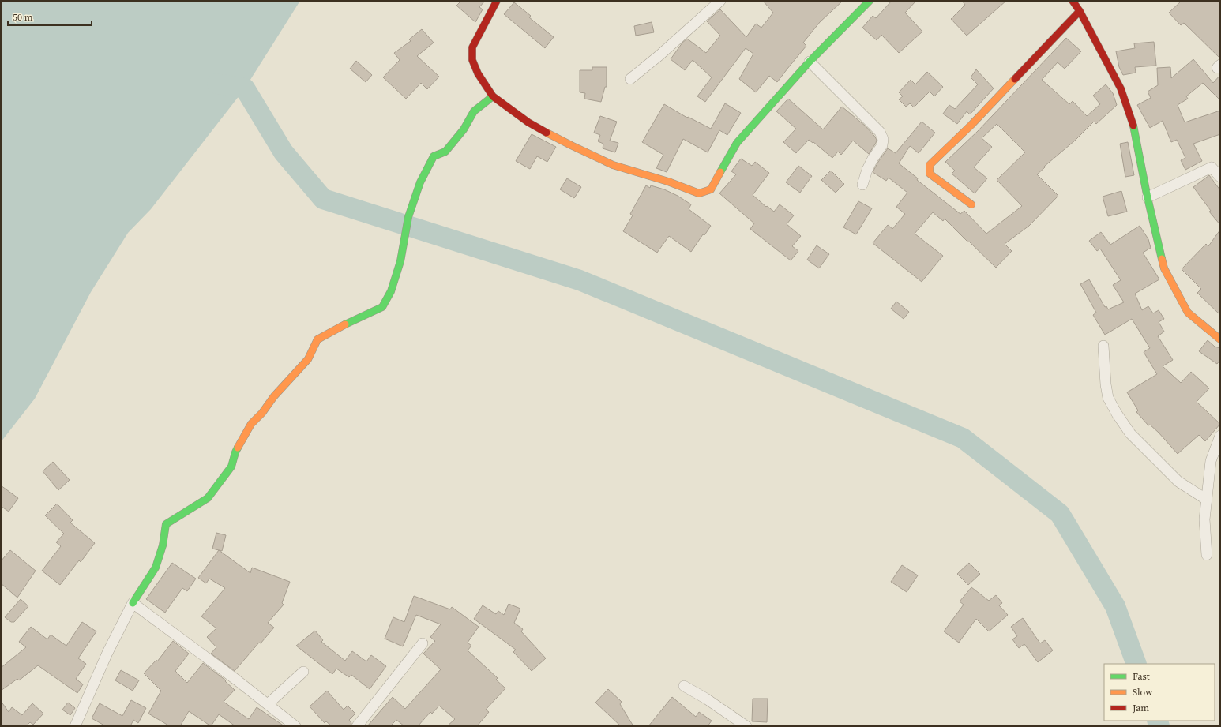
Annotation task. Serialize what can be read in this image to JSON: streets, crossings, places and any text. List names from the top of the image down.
{
  "legend": ["Fast", "Slow", "Jam"],
  "scale_bar": "50 m"
}
